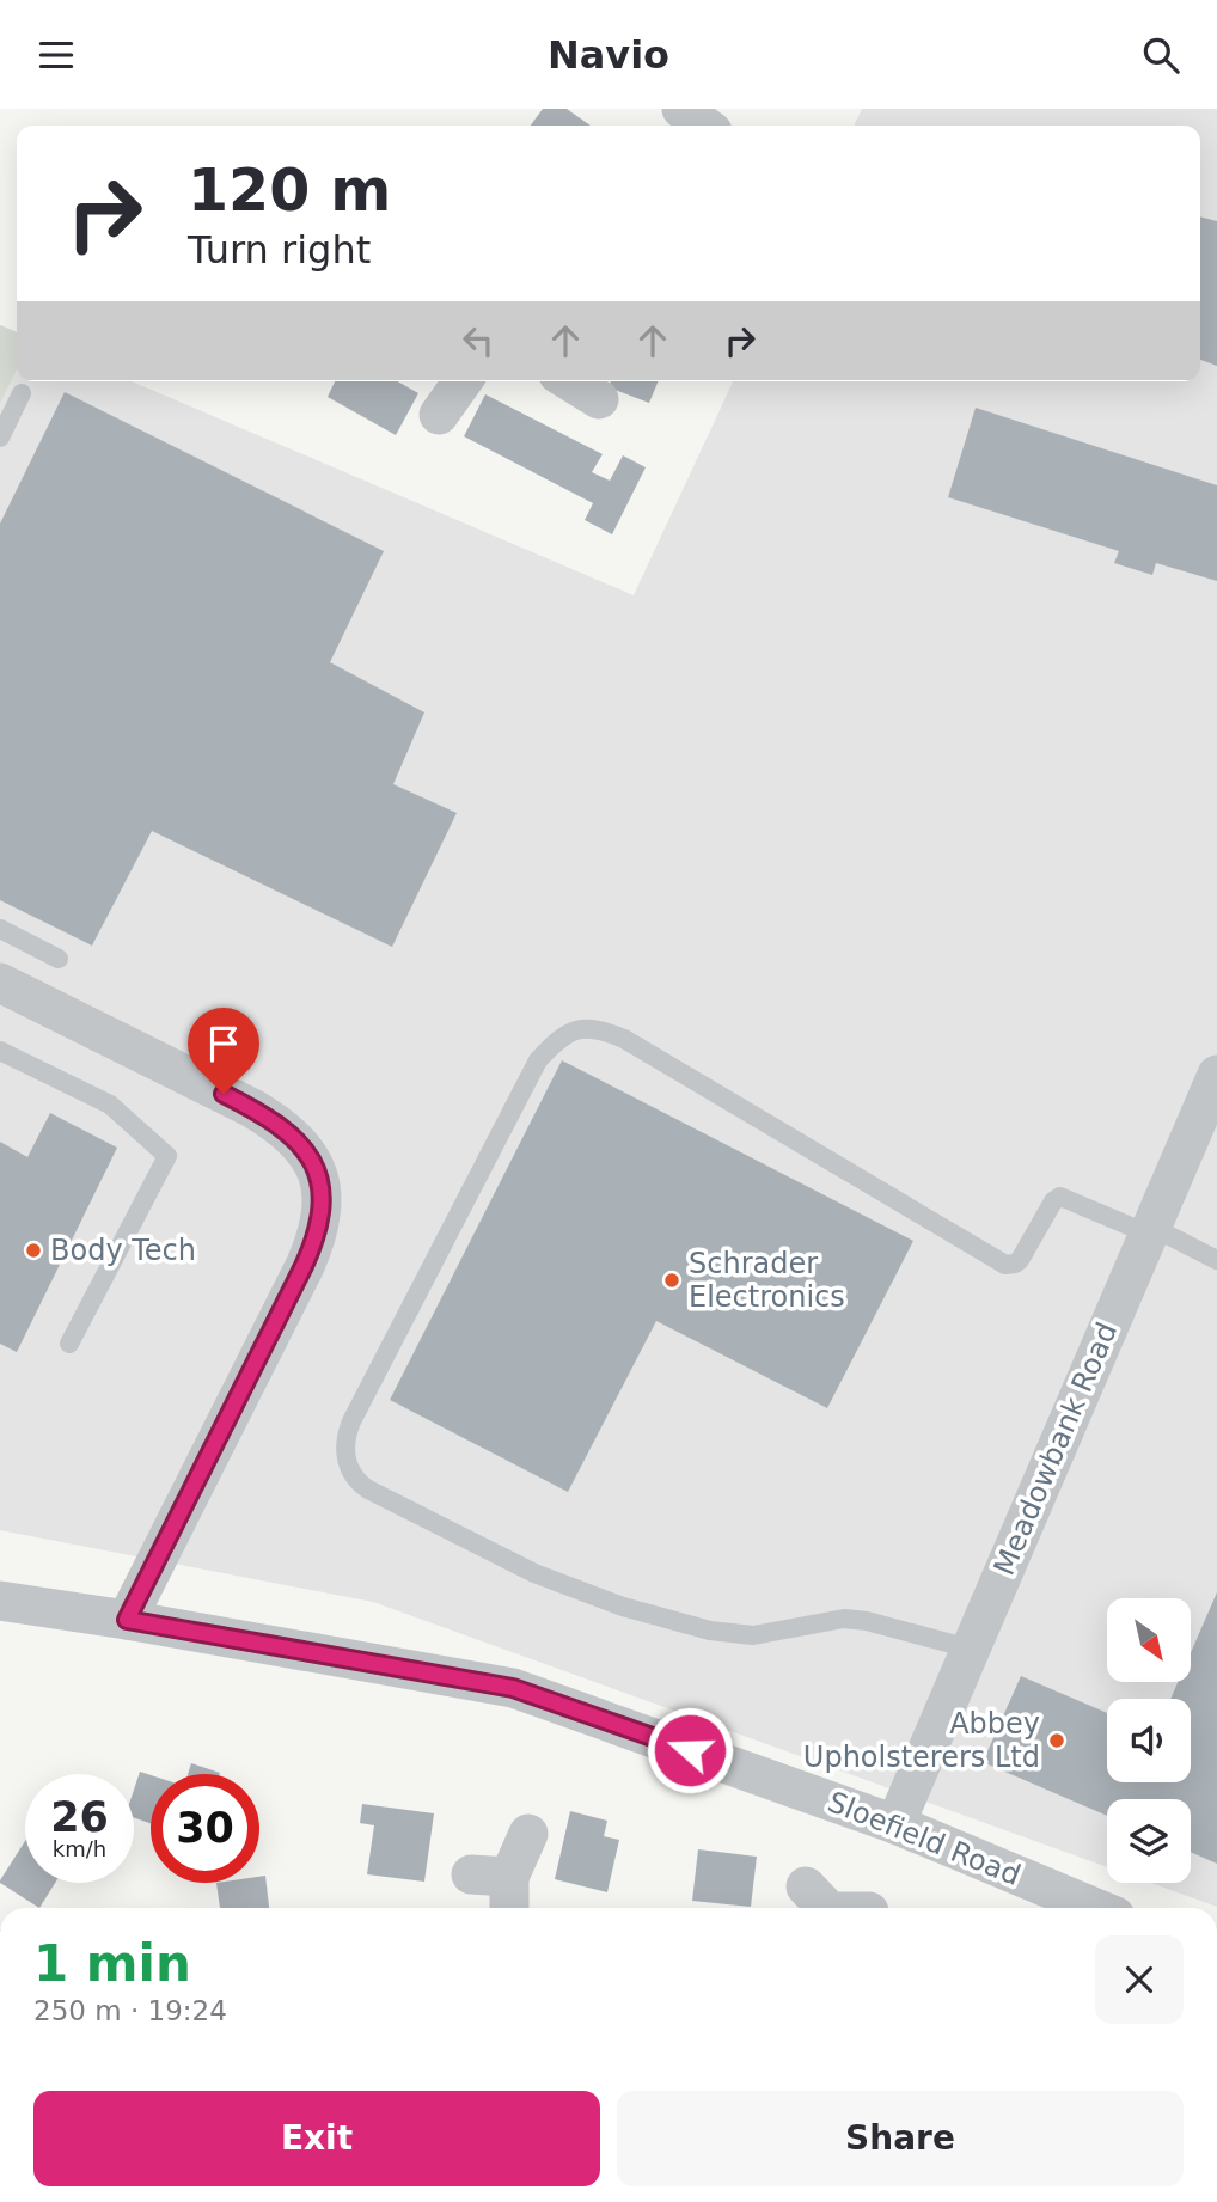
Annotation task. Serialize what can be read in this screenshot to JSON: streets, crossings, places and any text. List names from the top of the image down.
{
  "streets": {
    "street": ["Meadowbank Road", "Sloefield Road"]
  },
  "crossings": [
    ["Meadowbank Road", "Sloefield Road"]
  ],
  "places": ["Body Tech", "Schrader Electronics", "Abbey Upholsterers Ltd"],
  "north": "bottom right",
  "page": {
    "header": "Navio",
    "turn": ["120 m", "Turn right"],
    "speed": "26 km/h",
    "limit": "30",
    "heading": ["1 min", "250 m · 19:24"],
    "buttons": ["Exit", "Share"]
  }
}
